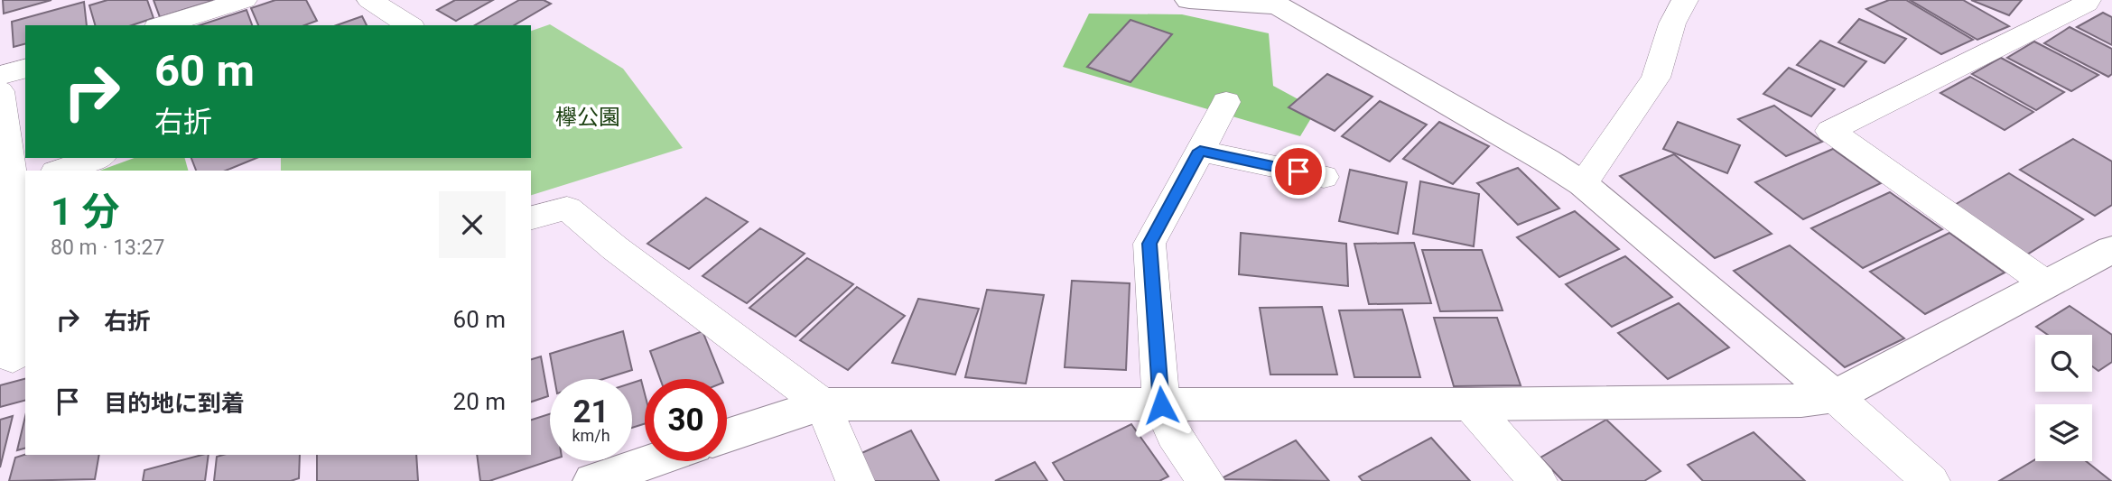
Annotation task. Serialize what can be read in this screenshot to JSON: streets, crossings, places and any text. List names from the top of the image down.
{
  "parks": ["欅公園"],
  "page": {
    "turn": ["60 m", "右折"],
    "heading": ["1 分", "80 m · 13:27"],
    "list": [
      {
        "name": "右折",
        "value": "60 m"
      },
      {
        "name": "目的地に到着",
        "value": "20 m"
      }
    ],
    "speed": "21 km/h",
    "limit": "30"
  }
}
